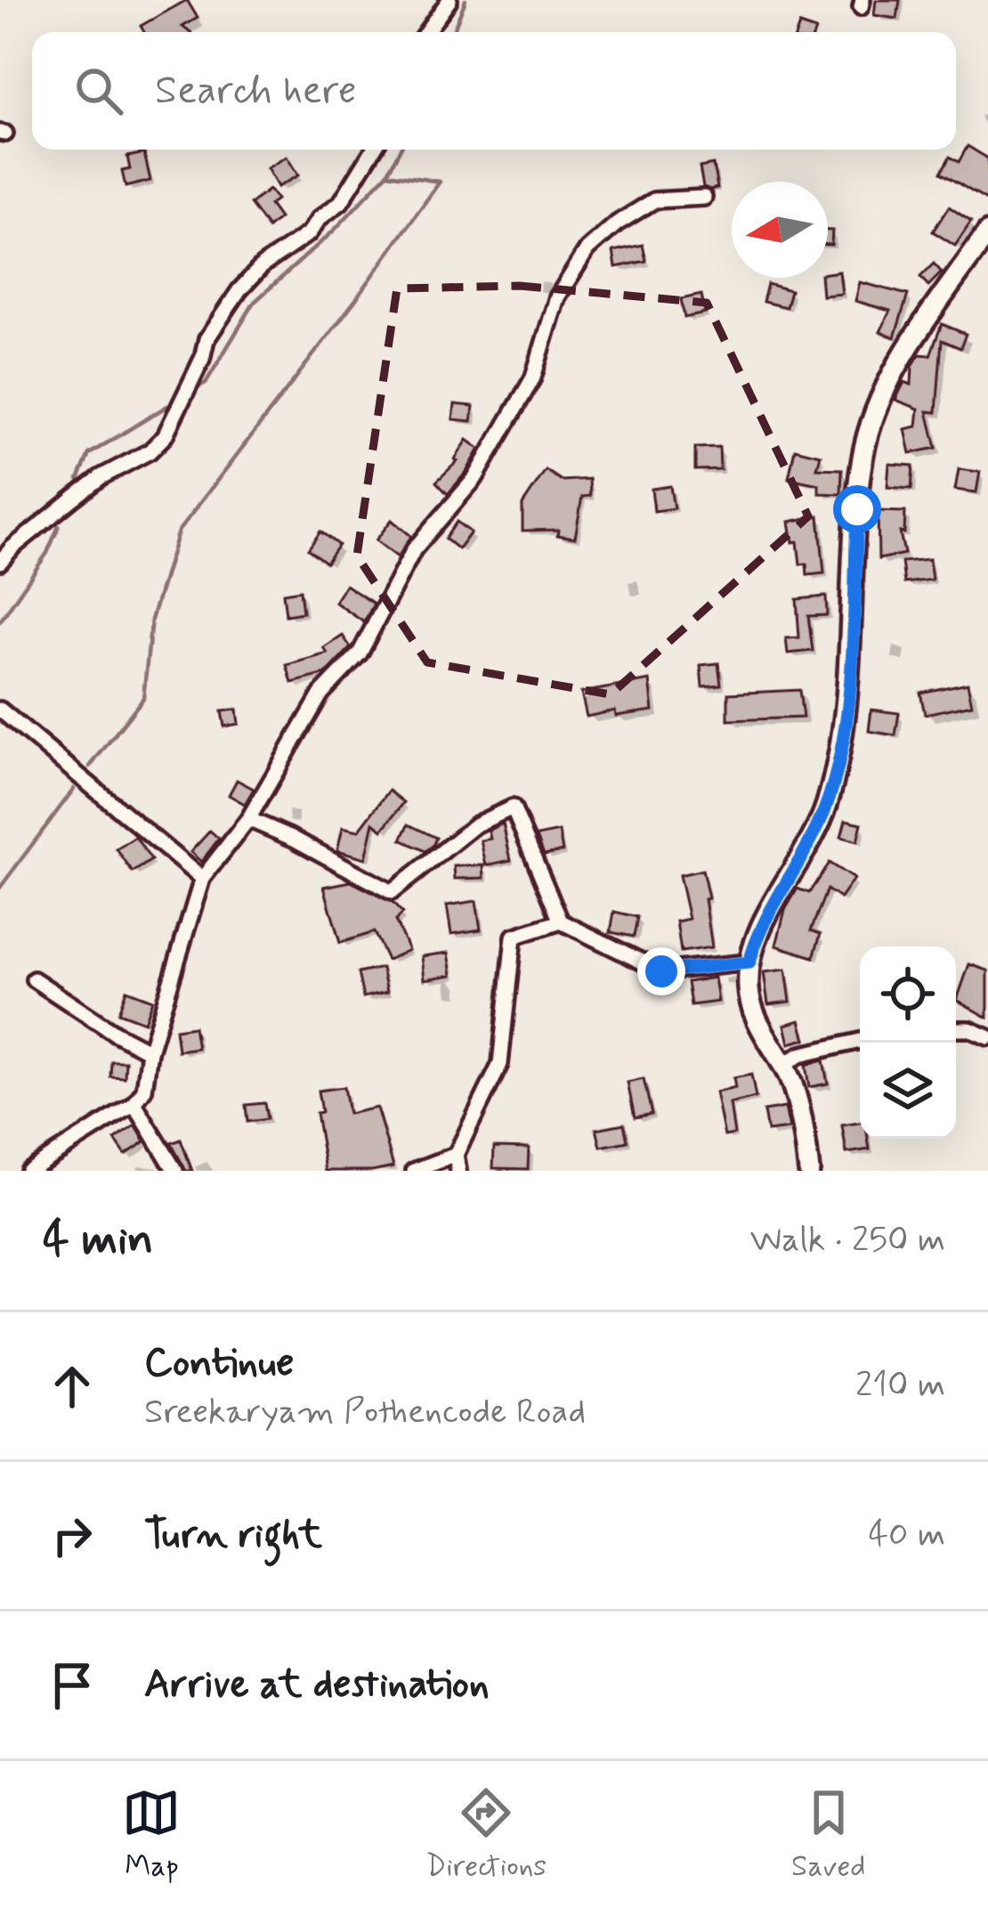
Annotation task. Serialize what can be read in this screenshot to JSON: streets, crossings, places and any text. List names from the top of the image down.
{
  "north": "left",
  "page": {
    "search": "Search here",
    "heading": ["4 min", "Walk · 250 m"],
    "list": [
      ["Continue", "Sreekaryam Pothencode Road", "210 m"],
      ["Turn right", "40 m"],
      "Arrive at destination"
    ],
    "nav": ["Map", "Directions", "Saved"]
  }
}
